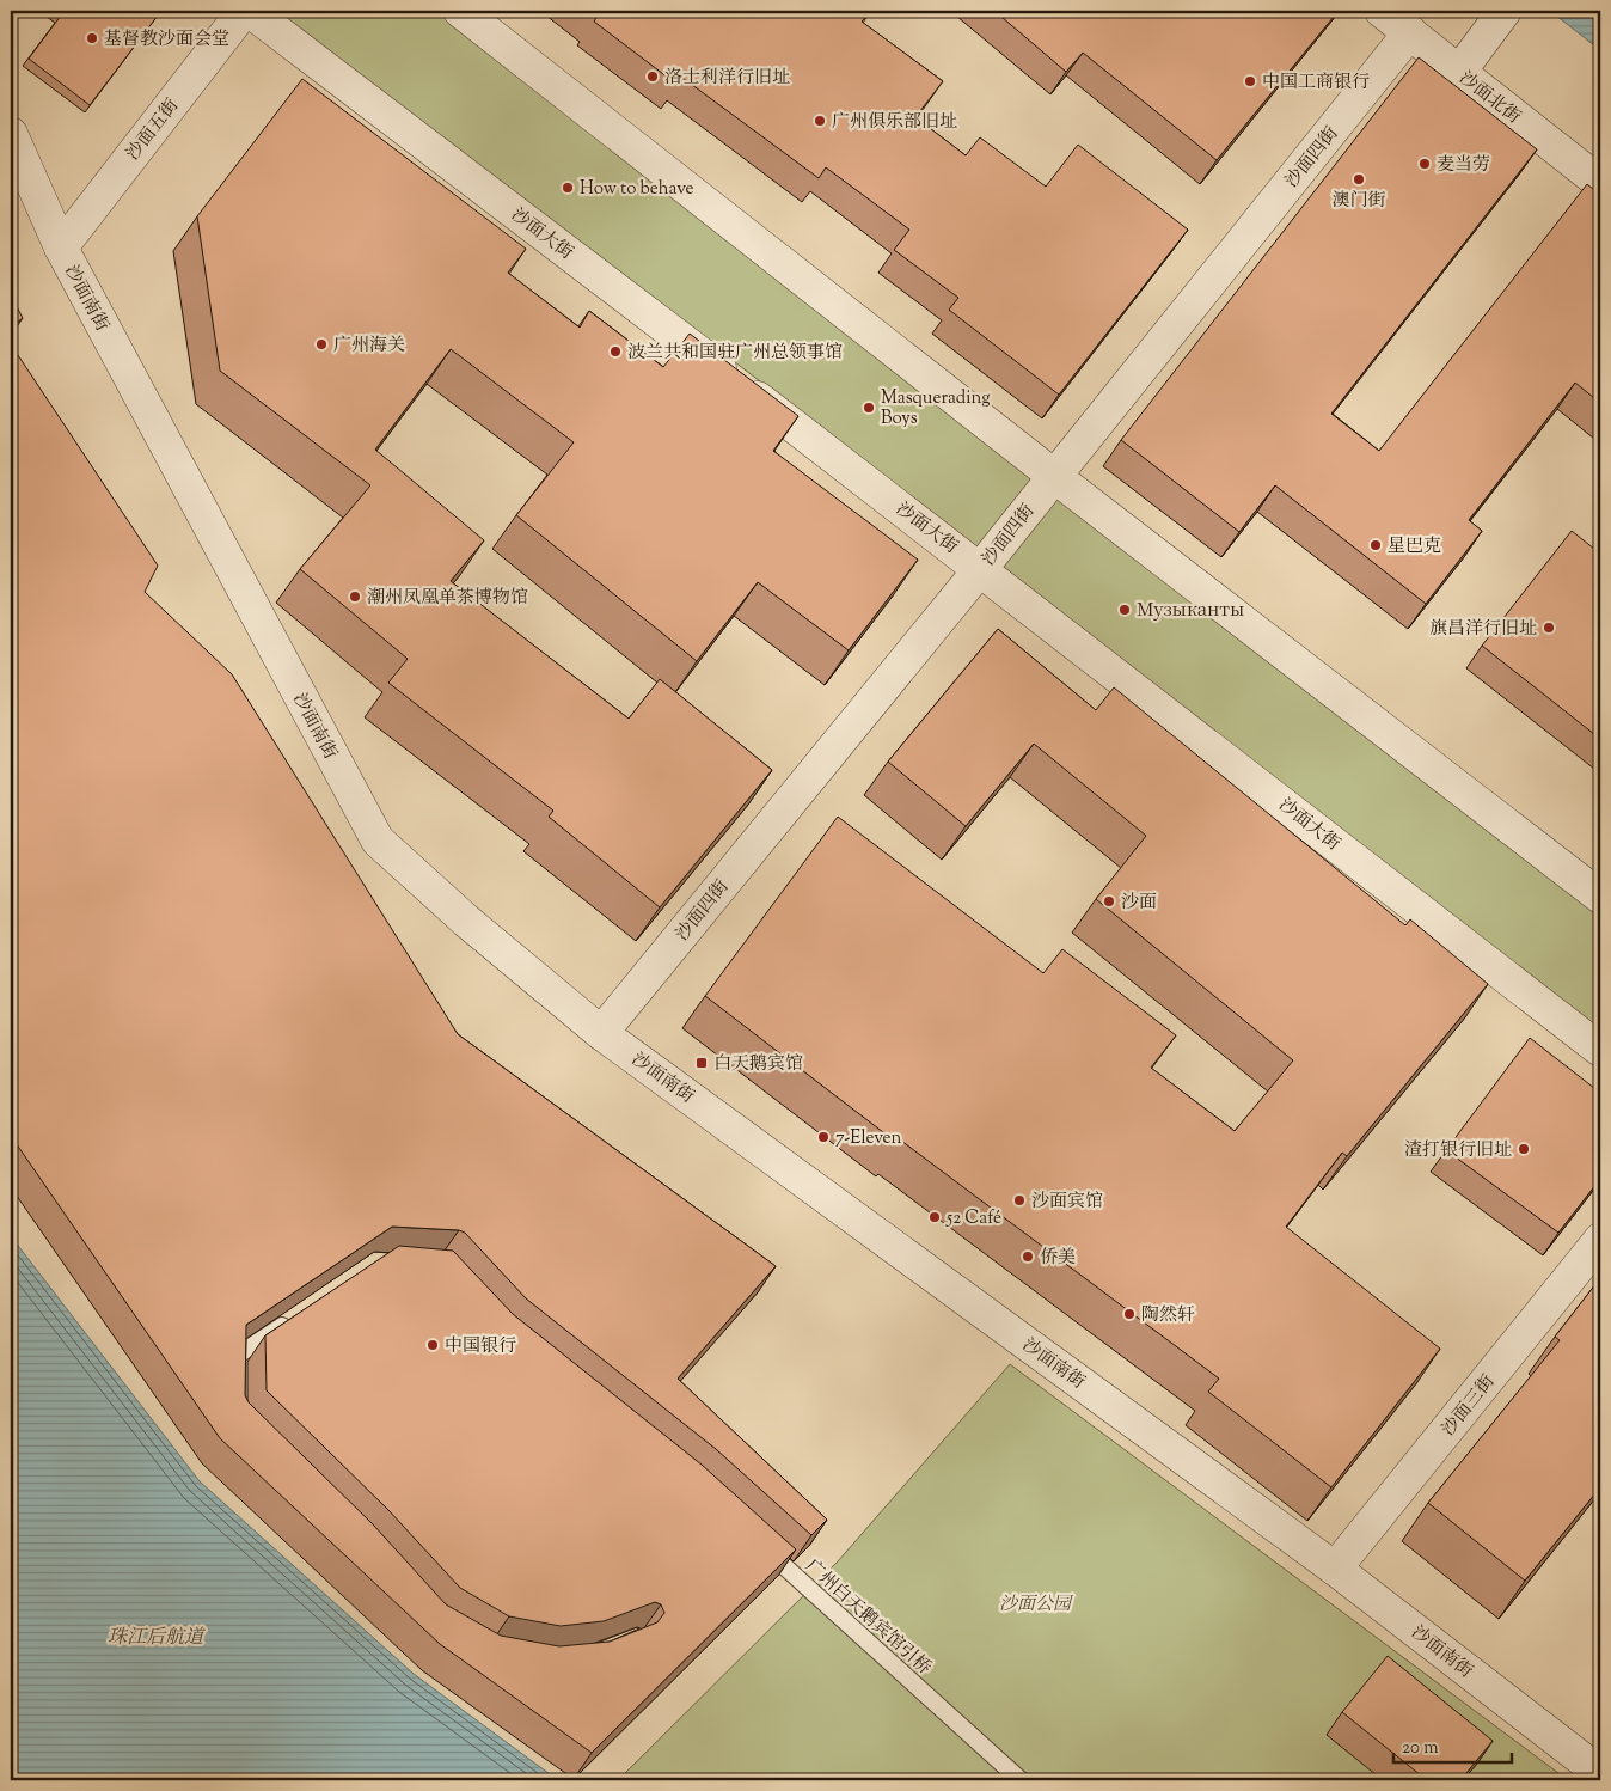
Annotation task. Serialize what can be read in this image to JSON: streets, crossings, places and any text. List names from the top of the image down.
{
  "streets": {
    "street": [
      "沙面北街",
      "沙面五街",
      "沙面四街",
      "沙面大街",
      "沙面南街",
      "沙面三街"
    ],
    "lane": ["广州白天鹅宾馆引桥"]
  },
  "crossings": [
    ["沙面北街", "沙面四街"],
    ["沙面五街", "沙面南街"],
    ["沙面四街", "沙面大街"],
    ["沙面四街", "沙面南街"],
    ["沙面南街", "沙面三街"]
  ],
  "water": ["珠江后航道"],
  "parks": ["沙面公园"],
  "places": {
    "other": [
      "基督教沙面会堂",
      "洛士利洋行旧址",
      "中国工商银行",
      "广州俱乐部旧址",
      "麦当劳",
      "澳门街",
      "How to behave",
      "广州海关",
      "波兰共和国驻广州总领事馆",
      "Masquerading Boys",
      "星巴克",
      "潮州凤凰单茶博物馆",
      "Музыканты",
      "旗昌洋行旧址",
      "沙面",
      "7-Eleven",
      "渣打银行旧址",
      "沙面宾馆",
      "52 Café",
      "侨美",
      "陶然轩",
      "中国银行"
    ],
    "transit": ["白天鹅宾馆"]
  },
  "scale_bar": "20 m"
}
